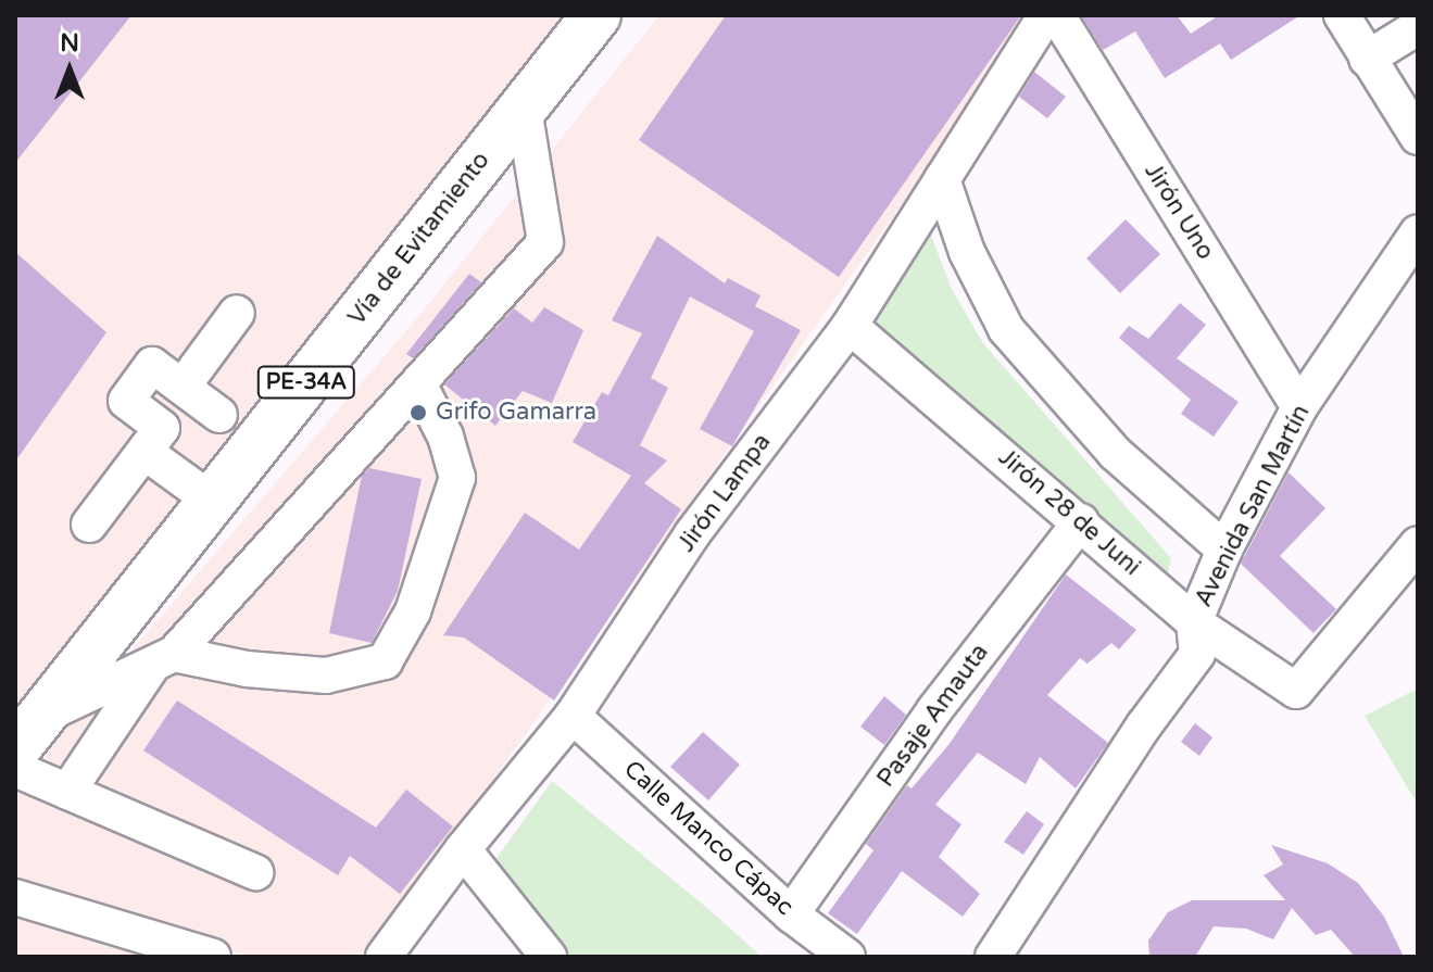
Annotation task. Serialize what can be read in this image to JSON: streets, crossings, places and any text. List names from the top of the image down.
{
  "streets": {
    "highway": ["Vía de Evitamiento", "PE-34A"],
    "street": [
      "Jirón Uno",
      "Jirón Lampa",
      "Avenida San Martín",
      "Jirón 28 de Juni",
      "Pasaje Amauta",
      "Calle Manco Cápac"
    ]
  },
  "crossings": [
    ["Jirón Uno", "Avenida San Martín"],
    ["Jirón Lampa", "Jirón 28 de Juni"],
    ["Jirón Lampa", "Calle Manco Cápac"],
    ["Avenida San Martín", "Jirón 28 de Juni"],
    ["Jirón 28 de Juni", "Pasaje Amauta"],
    ["Pasaje Amauta", "Calle Manco Cápac"]
  ],
  "places": ["Grifo Gamarra"],
  "north": "top"
}
